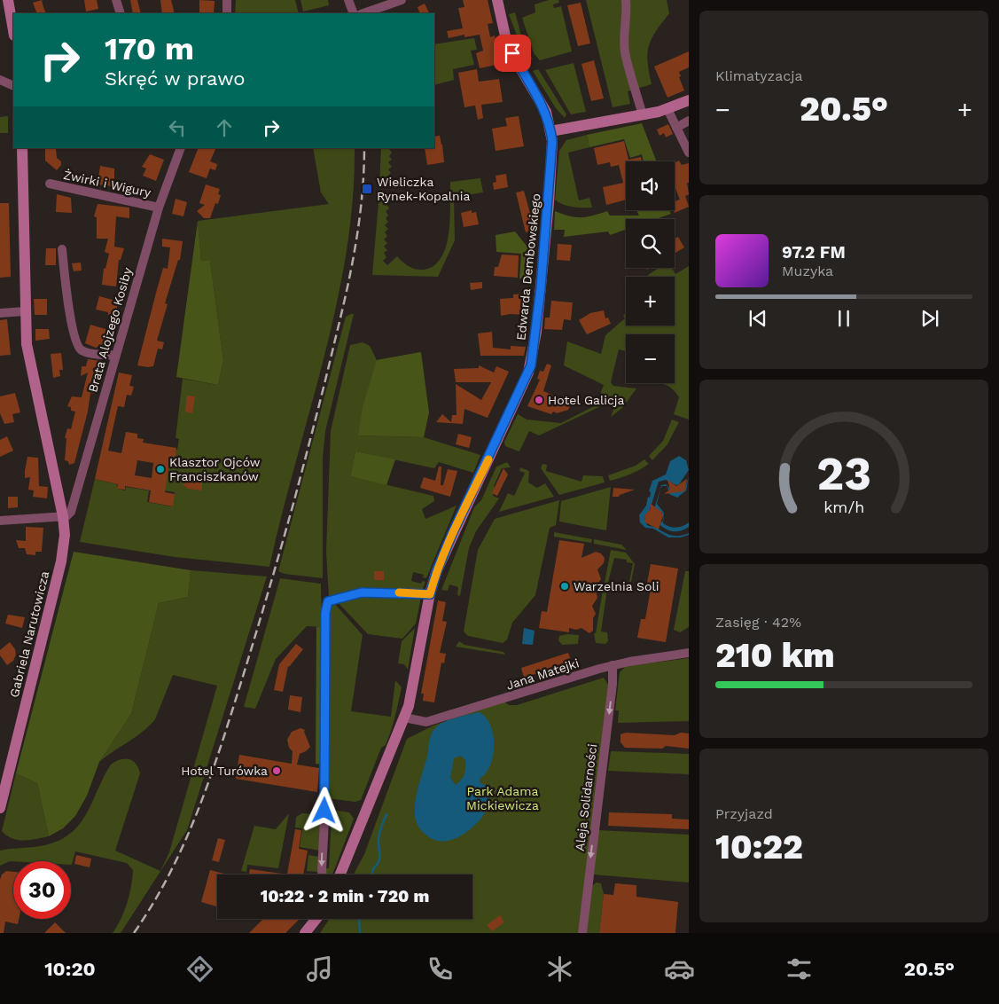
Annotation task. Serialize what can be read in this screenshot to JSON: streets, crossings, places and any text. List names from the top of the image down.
{
  "streets": {
    "street": [
      "Żwirki i Wigury",
      "Edwarda Dembowskiego",
      "Brata Alojzego Kosiby",
      "Gabriela Narutowicza",
      "Jana Matejki",
      "Aleja Solidarności"
    ]
  },
  "crossings": [
    ["Żwirki i Wigury", "Brata Alojzego Kosiby"],
    ["Edwarda Dembowskiego", "Jana Matejki"],
    ["Brata Alojzego Kosiby", "Gabriela Narutowicza"],
    ["Jana Matejki", "Aleja Solidarności"]
  ],
  "one_way": ["Aleja Solidarności"],
  "parks": ["Park Adama Mickiewicza"],
  "places": {
    "transit": ["Wieliczka Rynek-Kopalnia"],
    "other": [
      "Hotel Galicja",
      "Klasztor Ojców Franciszkanów",
      "Warzelnia Soli",
      "Hotel Turówka"
    ]
  },
  "page": {
    "tile": [
      "Klimatyzacja",
      ["Zasięg · 42%", "210 km"],
      ["Przyjazd", "10:22"]
    ],
    "turn": ["170 m", "Skręć w prawo"],
    "heat": ["−", "20.5°", "+"],
    "map_buttons": ["+", "−"],
    "song": ["97.2 FM", "Muzyka"],
    "limit": "30",
    "trip": "10:22 · 2 min · 720 m",
    "tabs": ["10:20", "20.5°"],
    "gauge": ["23", "km/h"]
  }
}
